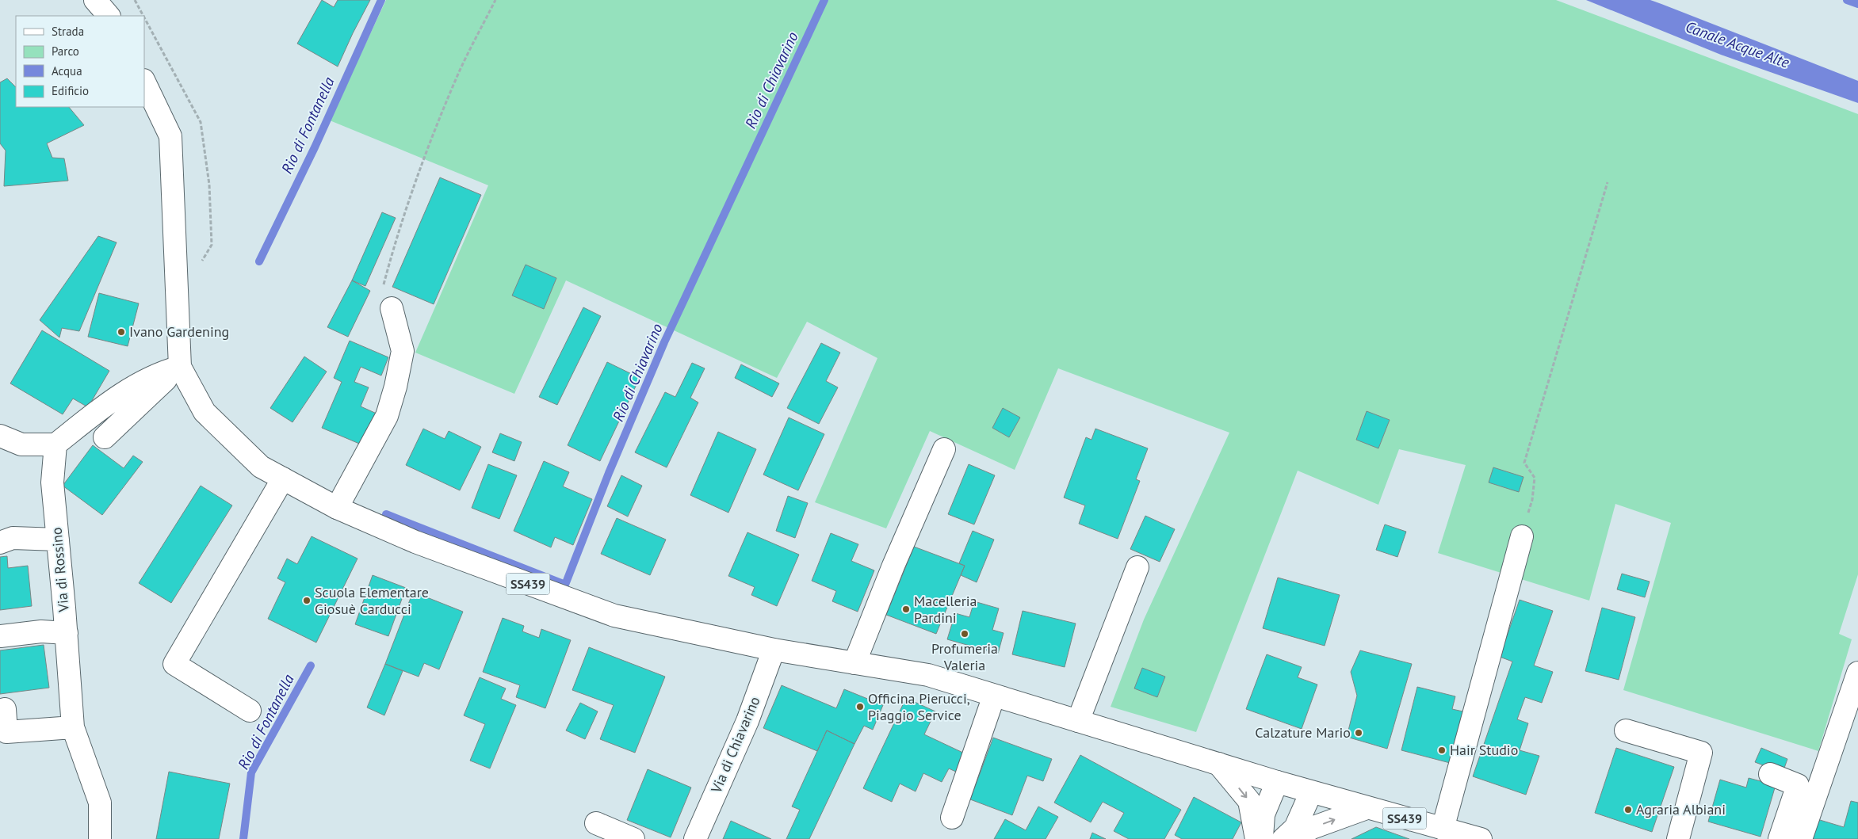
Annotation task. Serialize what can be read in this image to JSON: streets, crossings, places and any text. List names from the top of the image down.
{
  "streets": {
    "main road": ["Via di Rossino", "SS439", "Via di Chiavarino"]
  },
  "crossings": [
    ["SS439", "Via di Chiavarino"]
  ],
  "water": ["Canale Acque Alte", "Rio di Chiavarino", "Rio di Fontanella"],
  "places": [
    "Ivano Gardening",
    "Scuola Elementare Giosuè Carducci",
    "Macelleria Pardini",
    "Profumeria Valeria",
    "Officina Pierucci, Piaggio Service",
    "Calzature Mario",
    "Hair Studio",
    "Agraria Albiani"
  ],
  "legend": [
    "Strada",
    "Parco",
    "Acqua",
    "Edificio"
  ]
}
